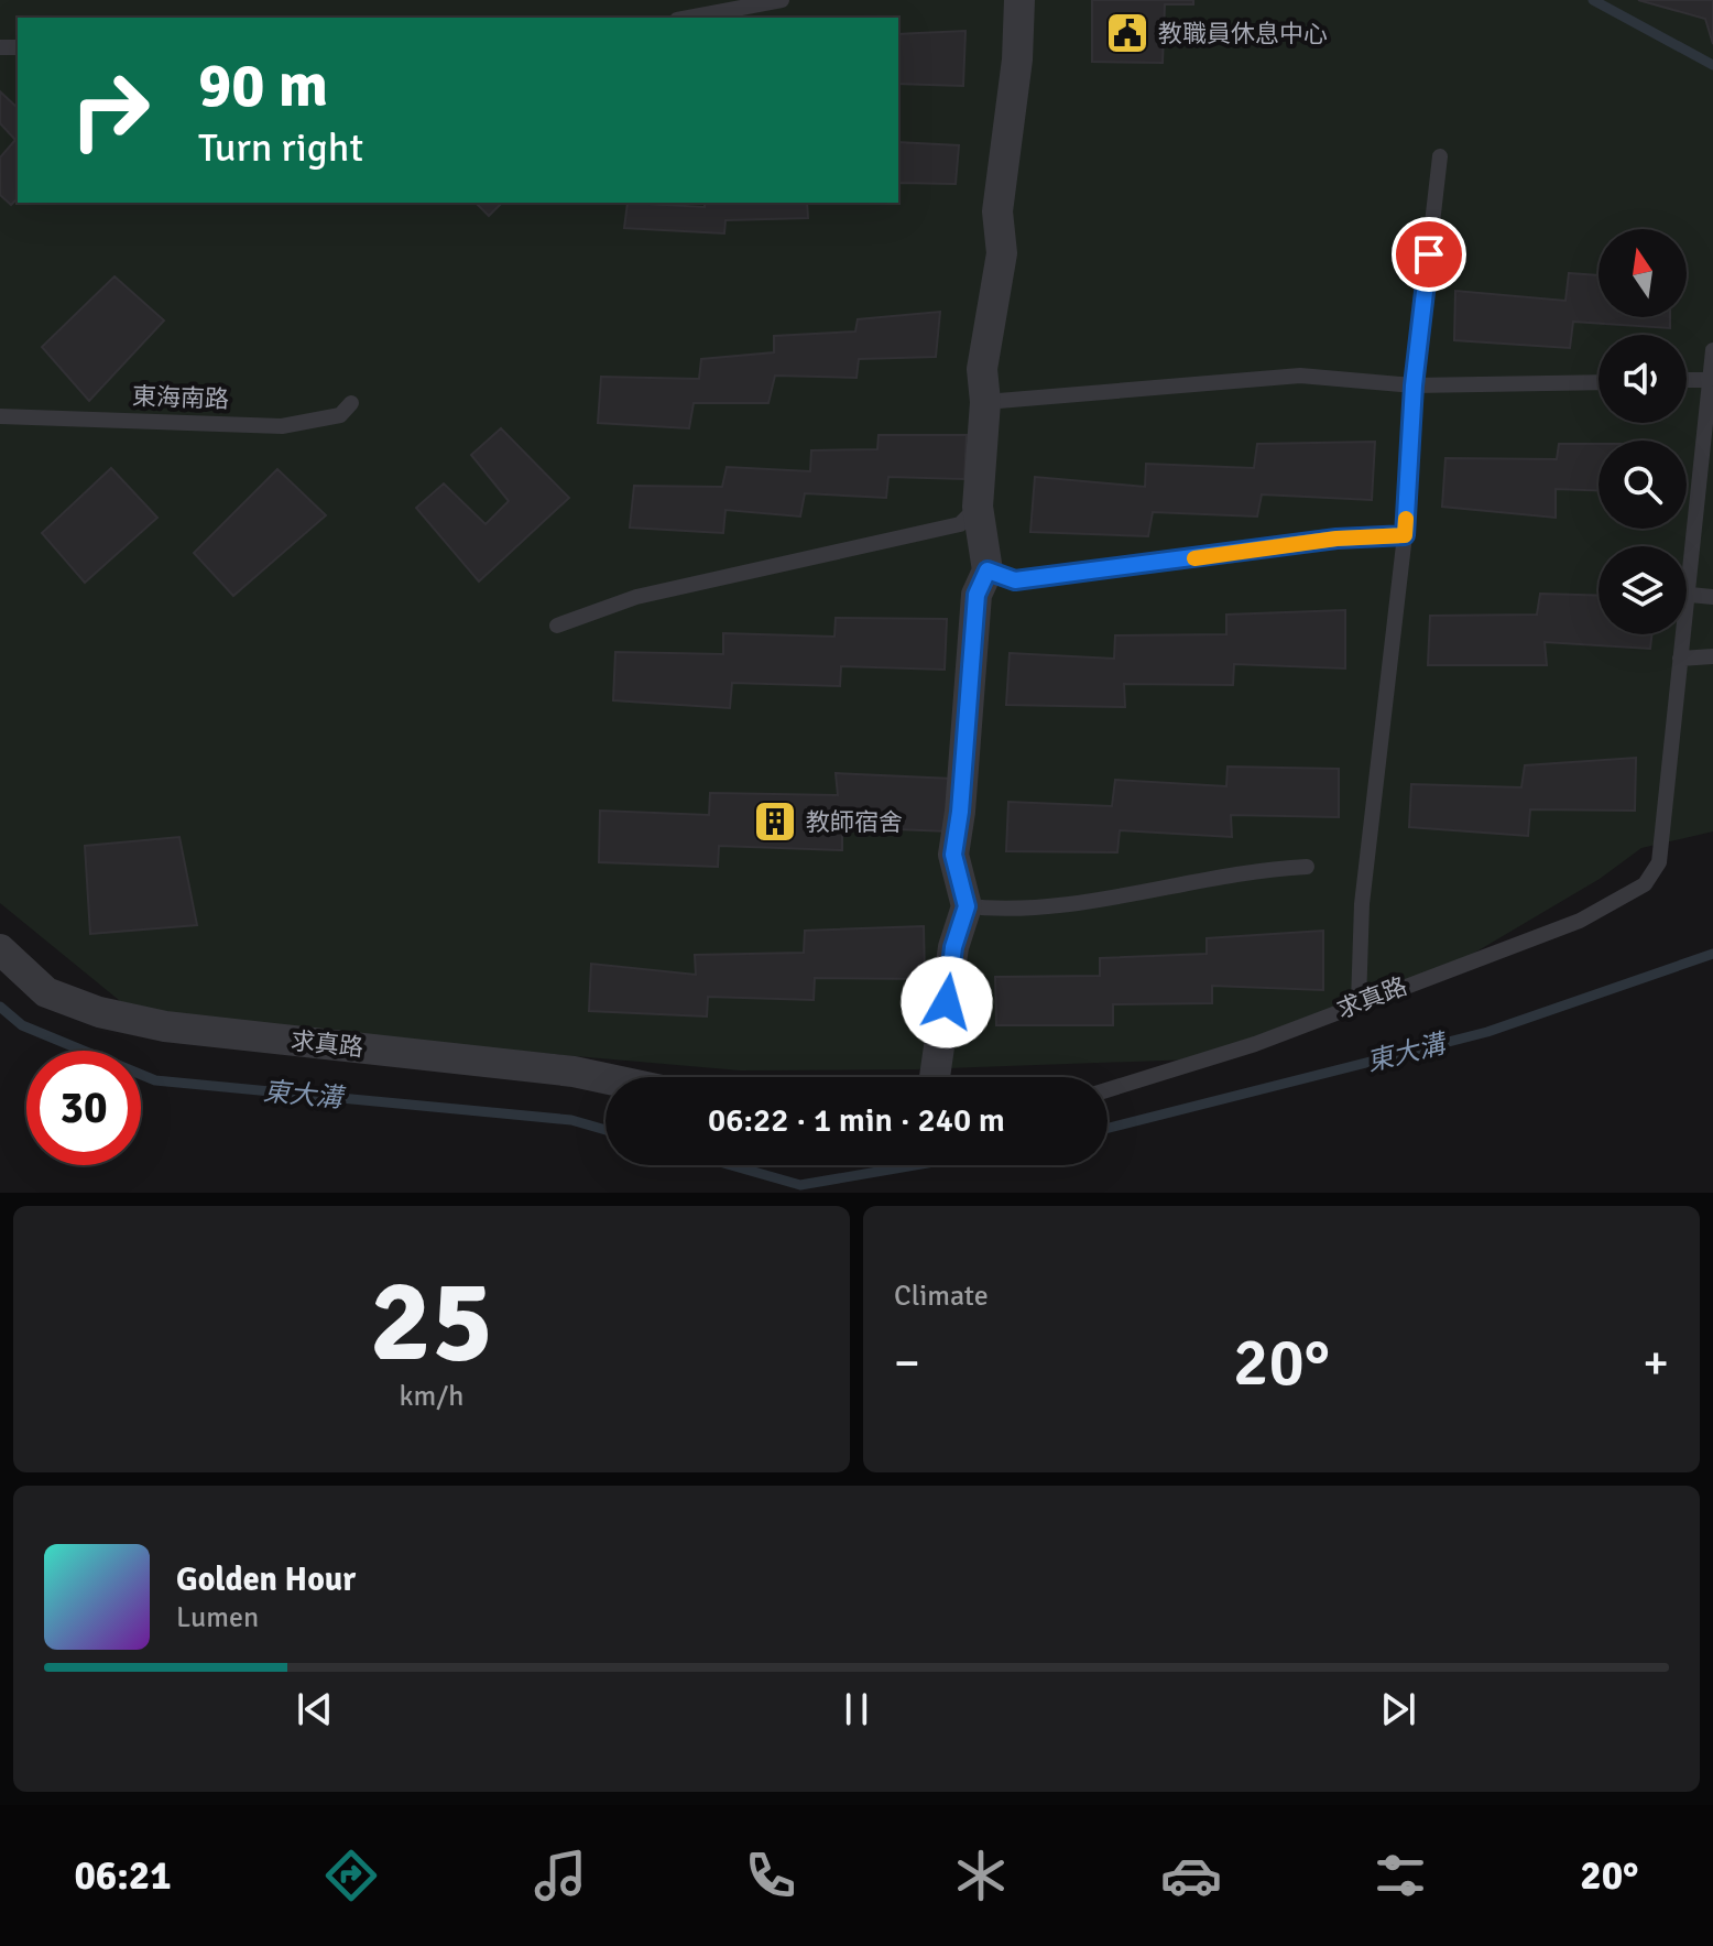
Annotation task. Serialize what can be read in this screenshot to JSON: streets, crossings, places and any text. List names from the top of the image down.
{
  "streets": {
    "street": ["求真路"],
    "lane": ["東海南路"]
  },
  "water": ["東大溝"],
  "places": {
    "public building": ["教職員休息中心"],
    "building": ["教師宿舍"]
  },
  "north": "top",
  "page": {
    "turn": ["90 m", "Turn right"],
    "limit": "30",
    "trip": "06:22 · 1 min · 240 m",
    "tile": [
      ["25", "km/h"],
      "Climate"
    ],
    "heat": ["−", "20°", "+"],
    "song": ["Golden Hour", "Lumen"],
    "tabs": ["06:21", "20°"]
  }
}
